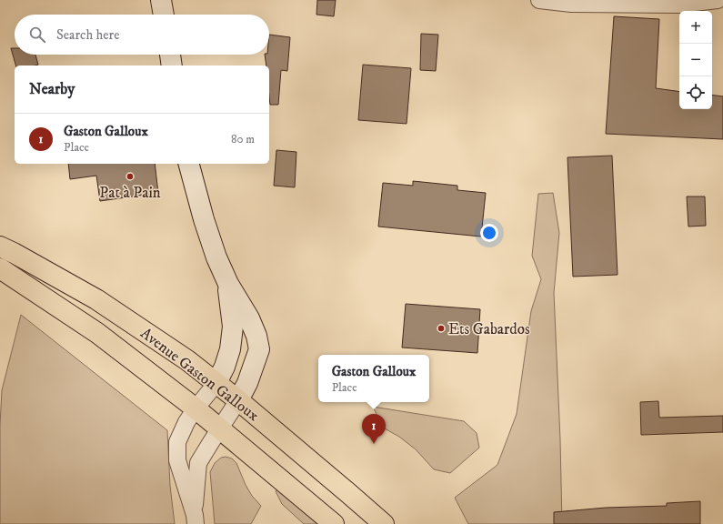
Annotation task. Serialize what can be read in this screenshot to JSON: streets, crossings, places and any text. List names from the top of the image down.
{
  "streets": {
    "main road": ["Avenue Gaston Galloux"]
  },
  "places": ["Pat à Pain", "Ets Gabardos"],
  "page": {
    "map_buttons": ["+", "−"],
    "search": "Search here",
    "heading": "Nearby",
    "list": [
      {
        "mark": "1",
        "name": "Gaston Galloux",
        "note": "Place",
        "value": "80 m"
      }
    ],
    "popup": ["Gaston Galloux", "Place"],
    "pins": "1"
  }
}
